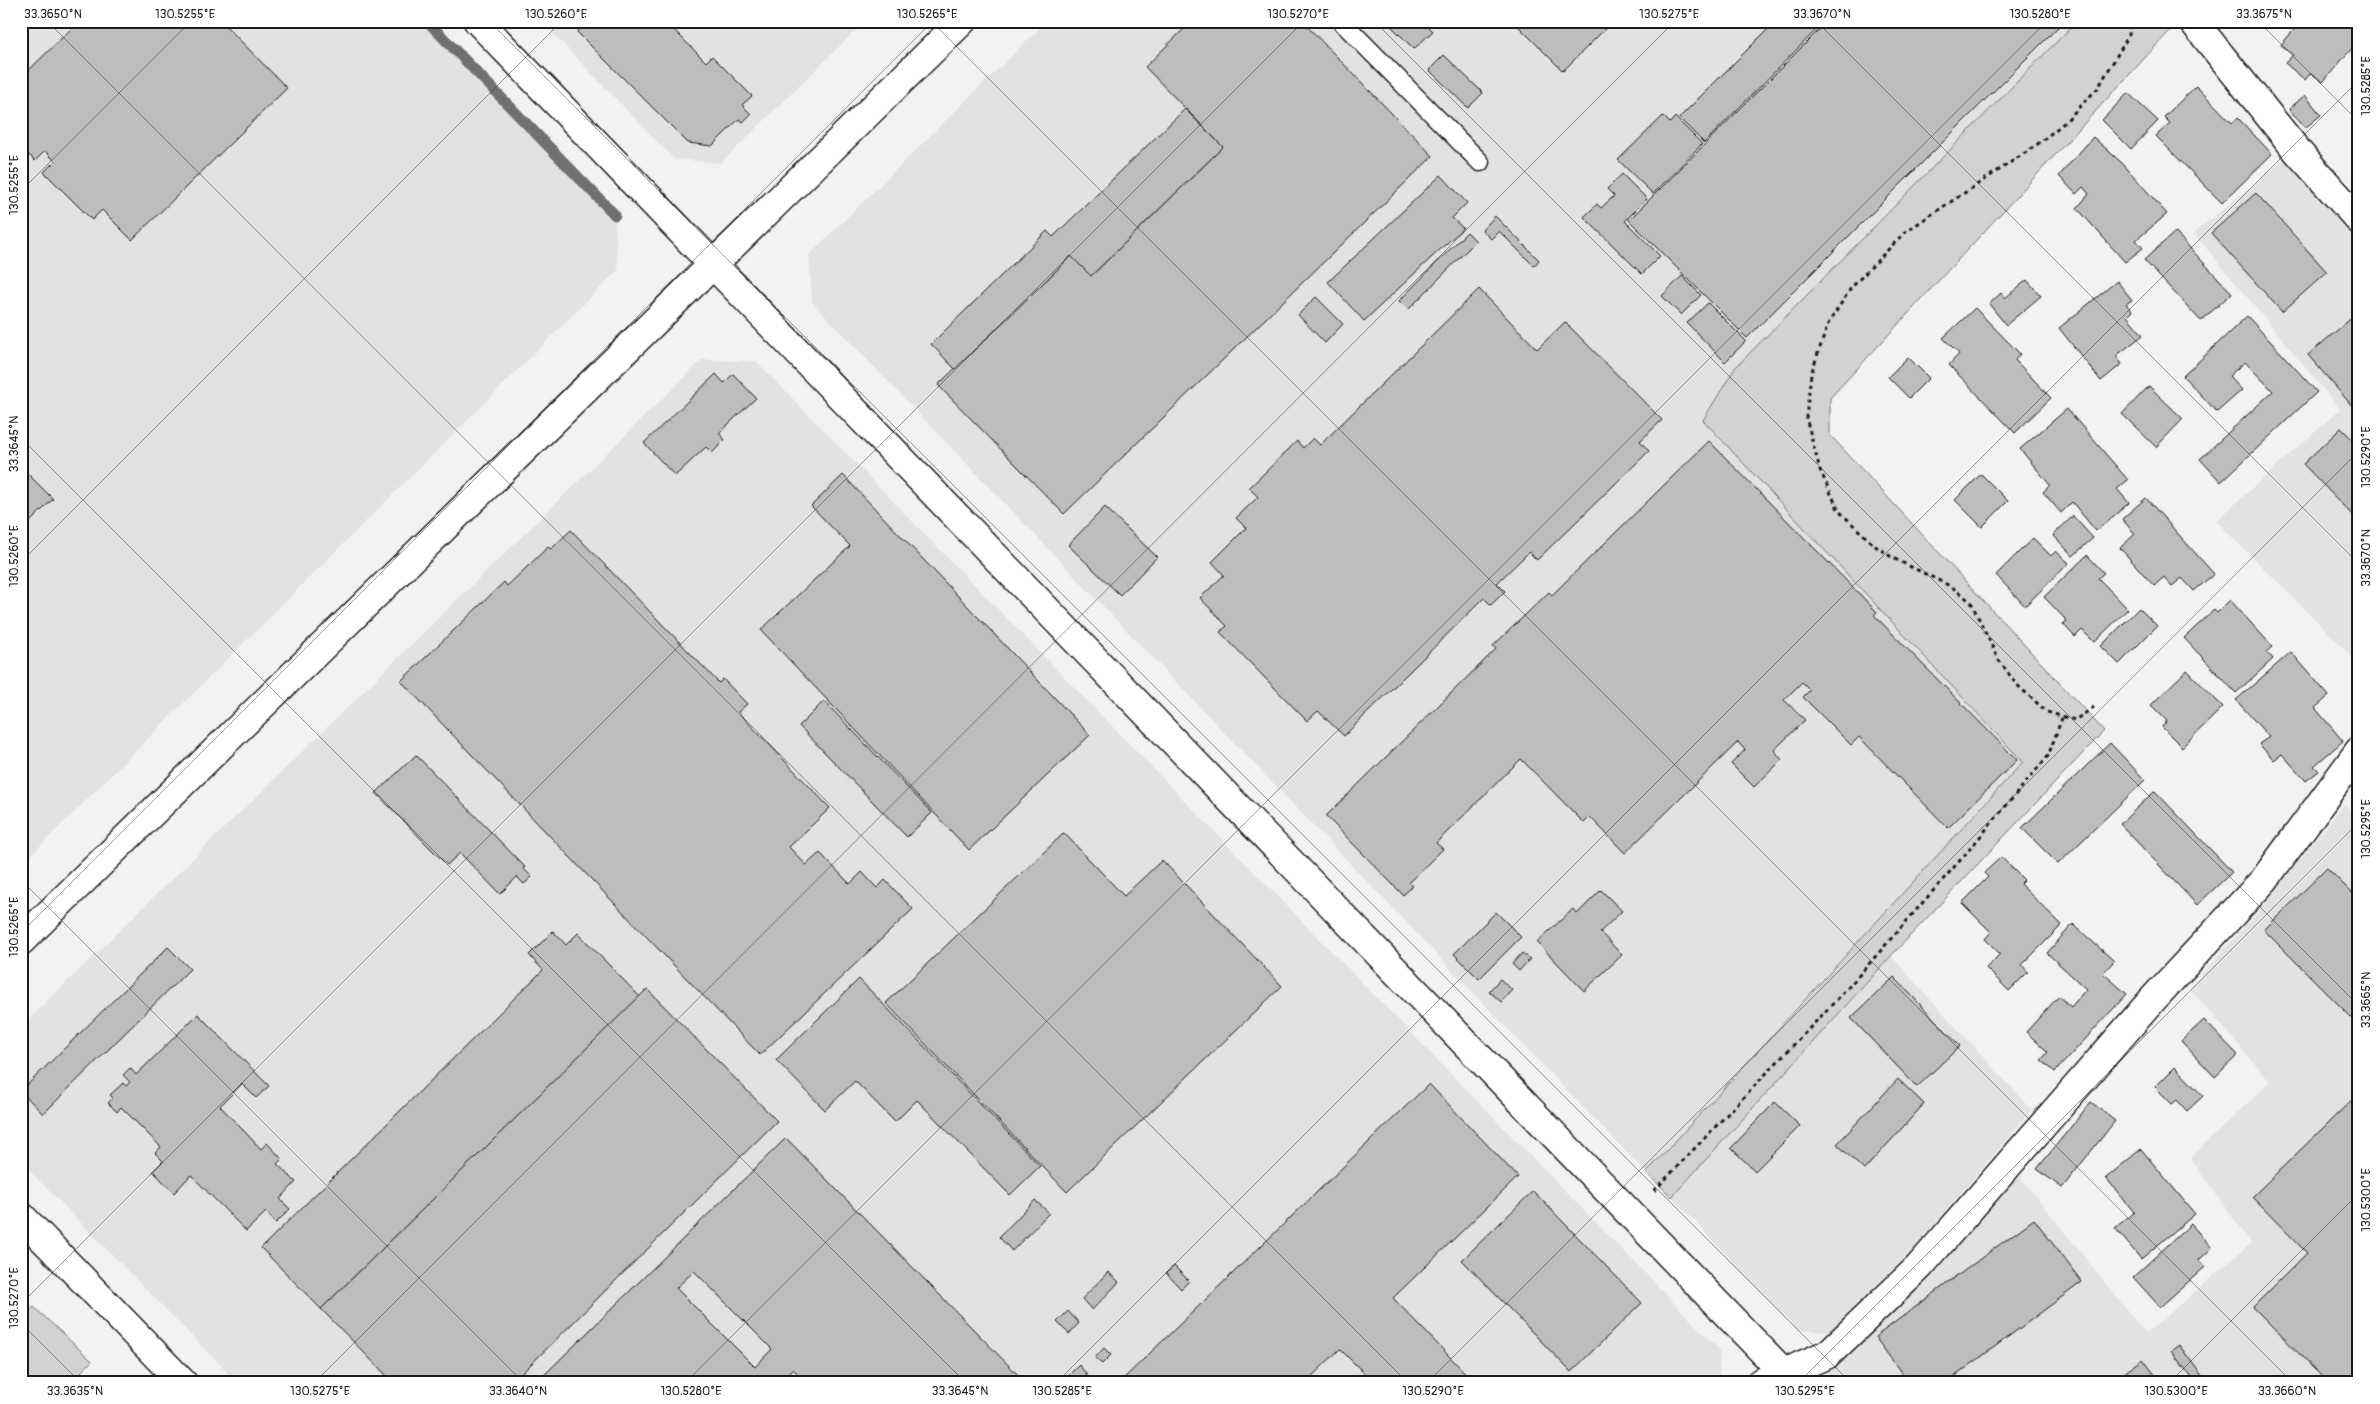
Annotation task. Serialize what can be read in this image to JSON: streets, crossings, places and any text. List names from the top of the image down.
{
  "coordinates": [
    "33.3650°N",
    "130.5255°E",
    "130.5260°E",
    "130.5265°E",
    "130.5270°E",
    "130.5275°E",
    "33.3670°N",
    "130.5280°E",
    "33.3675°N",
    "130.5285°E",
    "33.3645°N",
    "130.5290°E",
    "130.5295°E",
    "33.3665°N",
    "130.5300°E",
    "33.3635°N",
    "33.3640°N",
    "33.3660°N"
  ]
}
